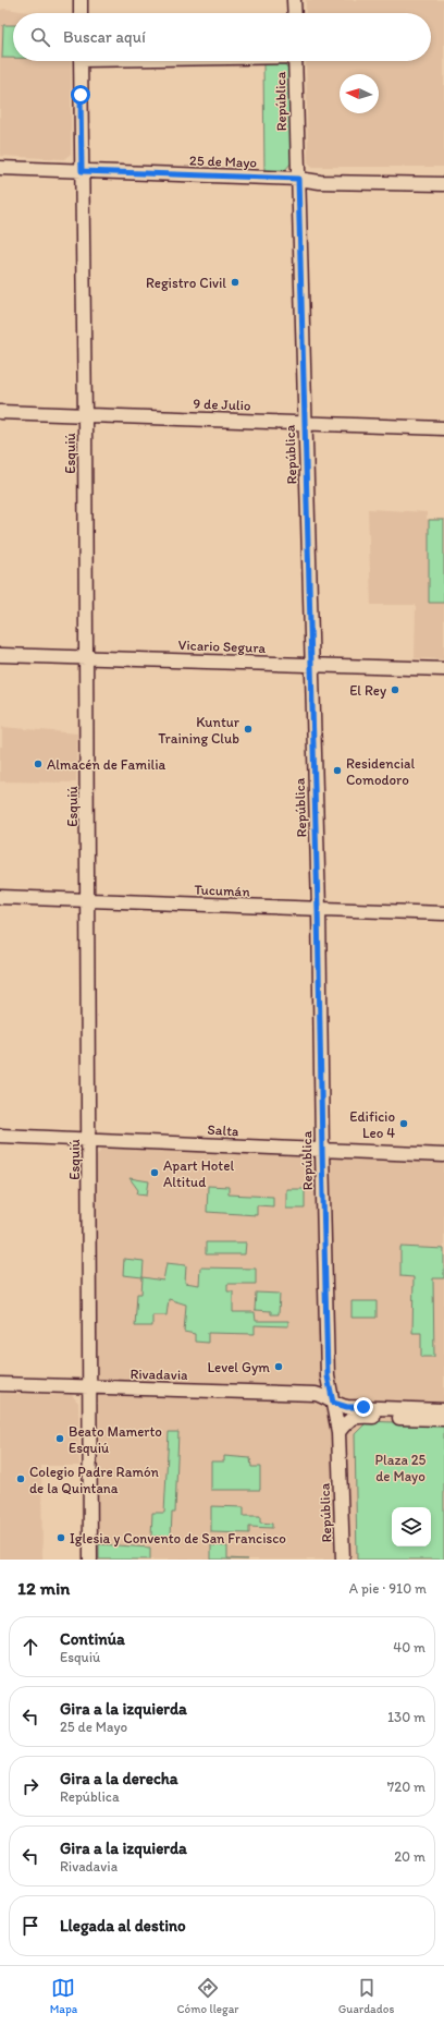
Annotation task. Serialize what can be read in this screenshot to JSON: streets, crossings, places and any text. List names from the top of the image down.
{
  "streets": {
    "street": [
      "República",
      "25 de Mayo",
      "9 de Julio",
      "Esquiú",
      "Vicario Segura",
      "Tucumán",
      "Salta",
      "Rivadavia"
    ]
  },
  "crossings": [
    ["República", "25 de Mayo"],
    ["República", "9 de Julio"],
    ["República", "Vicario Segura"],
    ["República", "Tucumán"],
    ["República", "Salta"],
    ["República", "Rivadavia"],
    ["25 de Mayo", "Esquiú"],
    ["9 de Julio", "Esquiú"],
    ["Esquiú", "Vicario Segura"],
    ["Esquiú", "Tucumán"],
    ["Esquiú", "Salta"],
    ["Esquiú", "Rivadavia"]
  ],
  "parks": ["Plaza 25 de Mayo"],
  "places": [
    "Registro Civil",
    "El Rey",
    "Kuntur Training Club",
    "Almacén de Familia",
    "Residencial Comodoro",
    "Edificio Leo 4",
    "Apart Hotel Altitud",
    "Level Gym",
    "Beato Mamerto Esquiú",
    "Colegio Padre Ramón de la Quintana",
    "Iglesia y Convento de San Francisco"
  ],
  "north": "left",
  "page": {
    "search": "Buscar aquí",
    "heading": ["12 min", "A pie · 910 m"],
    "list": [
      ["Continúa", "Esquiú", "40 m"],
      ["Gira a la izquierda", "25 de Mayo", "130 m"],
      ["Gira a la derecha", "República", "720 m"],
      ["Gira a la izquierda", "Rivadavia", "20 m"],
      "Llegada al destino"
    ],
    "nav": ["Mapa", "Cómo llegar", "Guardados"]
  }
}
